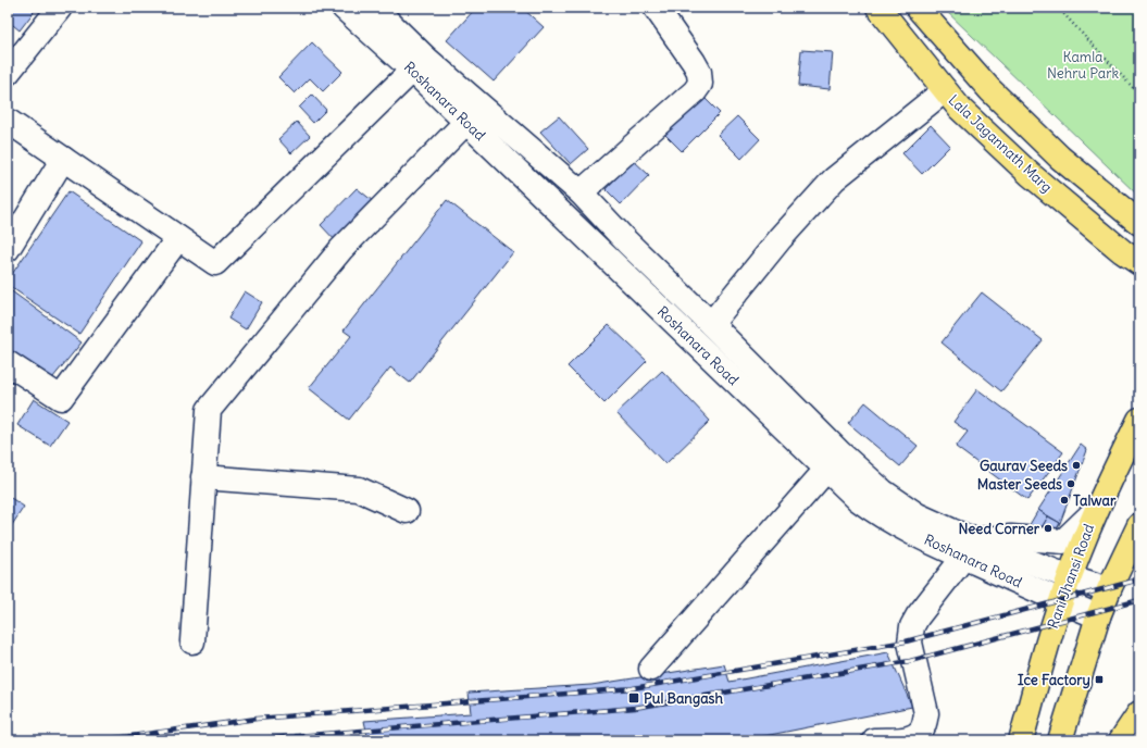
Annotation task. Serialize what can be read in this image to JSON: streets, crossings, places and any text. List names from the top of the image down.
{
  "streets": {
    "main road": ["Lala Jagannath Marg", "Rani Jhansi Road"],
    "street": ["Roshanara Road"]
  },
  "crossings": [
    ["Roshanara Road", "Rani Jhansi Road"]
  ],
  "parks": ["Kamla Nehru Park"],
  "places": {
    "other": [
      "Gaurav Seeds",
      "Master Seeds",
      "Talwar",
      "Need Corner"
    ],
    "transit": ["Ice Factory", "Pul Bangash"]
  }
}
